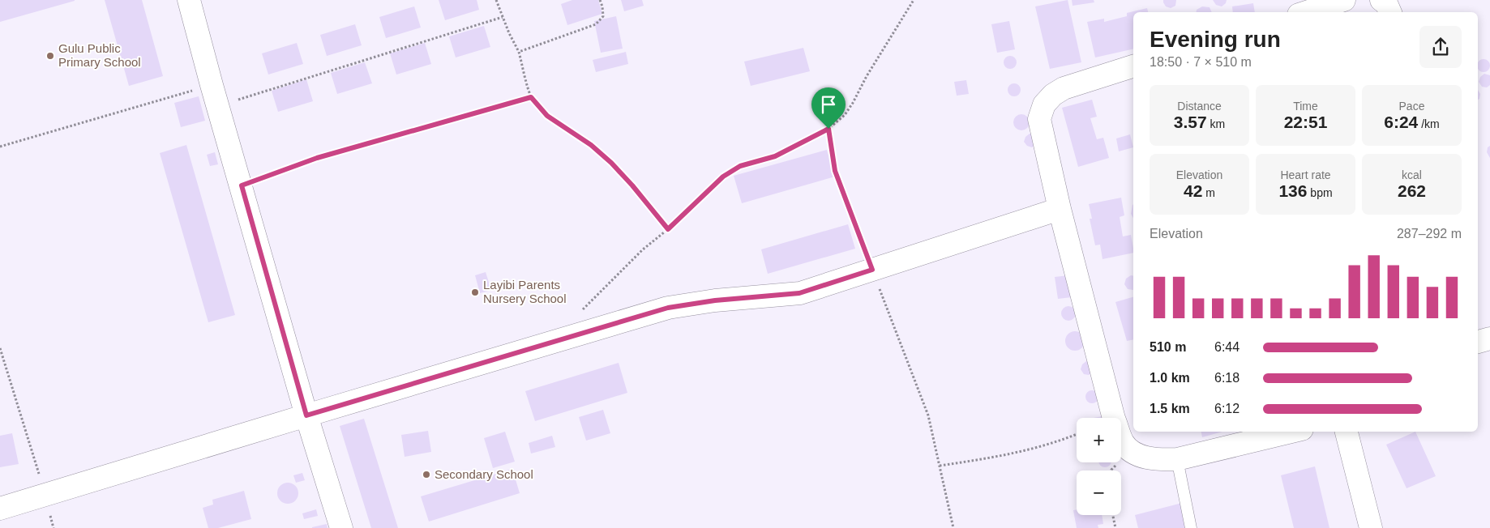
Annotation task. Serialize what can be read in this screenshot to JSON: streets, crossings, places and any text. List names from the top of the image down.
{
  "places": ["Gulu Public Primary School", "Layibi Parents Nursery School", "Secondary School"],
  "page": {
    "heading": ["Evening run", "18:50 · 7 × 510 m"],
    "stats": [
      ["Distance", "3.57 km"],
      ["Time", "22:51"],
      ["Pace", "6:24 /km"],
      ["Elevation", "42 m"],
      ["Heart rate", "136 bpm"],
      ["kcal", "262"]
    ],
    "chart": ["Elevation", "287–292 m"],
    "list": [
      {
        "name": "510 m",
        "note": "6:44"
      },
      {
        "name": "1.0 km",
        "note": "6:18"
      },
      {
        "name": "1.5 km",
        "note": "6:12"
      }
    ],
    "map_buttons": ["+", "−"]
  }
}
